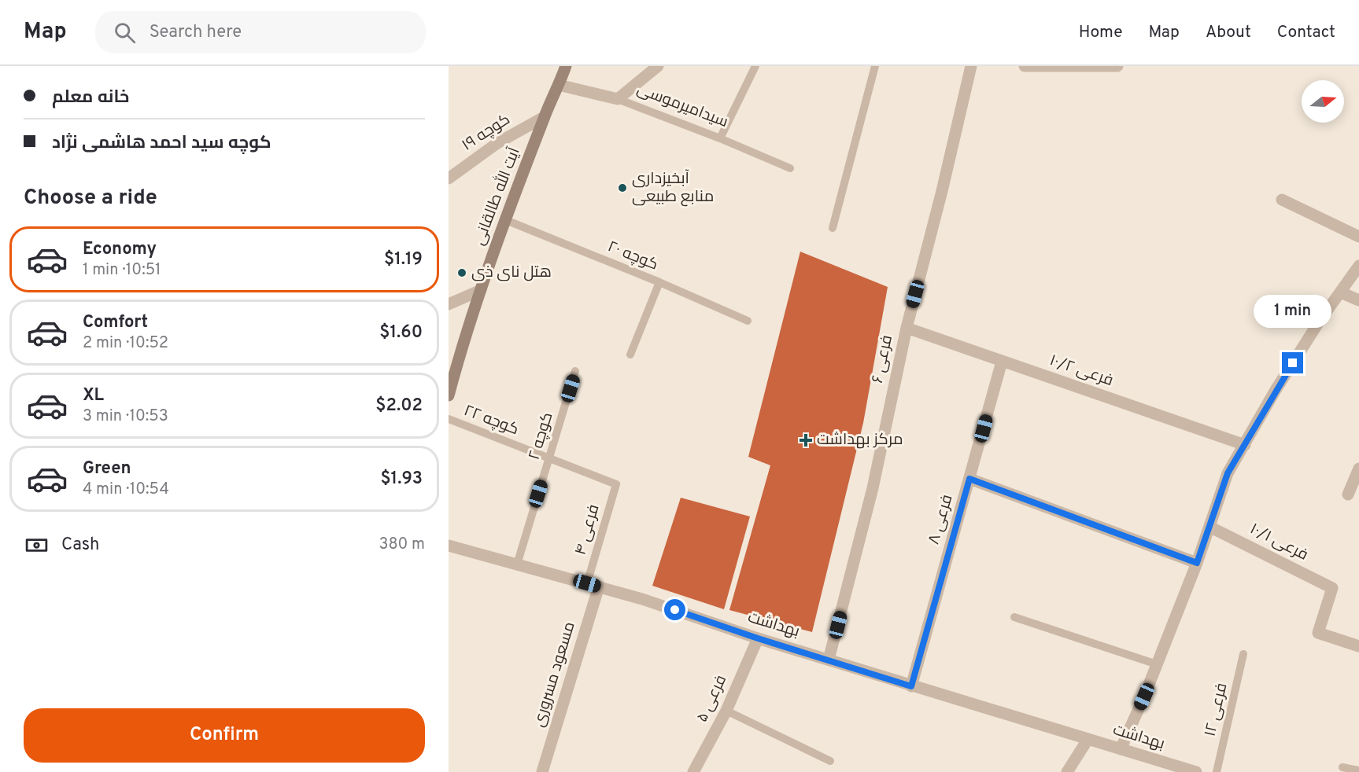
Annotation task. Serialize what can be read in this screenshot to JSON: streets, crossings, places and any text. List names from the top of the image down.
{
  "streets": {
    "main road": ["آیت الله طالقانی"],
    "street": [
      "سیدامیرموسی",
      "کوچه ۱۹",
      "فرعی ۶",
      "فرعی ۱۰/۲",
      "فرعی ۸",
      "فرعی ۱۰/۱",
      "بهداشت",
      "مسعود مسروری",
      "فرعی ۵"
    ],
    "lane": [
      "کوچه ۲۰",
      "کوچه ۲۲",
      "کوچه ۲",
      "فرعی ۴",
      "فرعی ۱۲"
    ]
  },
  "crossings": [
    ["سیدامیرموسی", "آیت الله طالقانی"],
    ["کوچه ۱۹", "آیت الله طالقانی"],
    ["آیت الله طالقانی", "کوچه ۲۰"],
    ["فرعی ۶", "فرعی ۱۰/۲"],
    ["فرعی ۶", "بهداشت"],
    ["فرعی ۱۰/۲", "فرعی ۸"],
    ["کوچه ۲۲", "کوچه ۲"],
    ["کوچه ۲۲", "فرعی ۴"],
    ["کوچه ۲", "بهداشت"],
    ["فرعی ۸", "بهداشت"],
    ["فرعی ۴", "بهداشت"],
    ["فرعی ۴", "مسعود مسروری"],
    ["بهداشت", "مسعود مسروری"],
    ["بهداشت", "فرعی ۵"]
  ],
  "places": {
    "other": ["آبخیزداری منابع طبیعی", "هتل نای ذی"],
    "health": ["مرکز بهداشت"]
  },
  "north": "right",
  "page": {
    "header": "Map",
    "search": "Search here",
    "nav": [
      "Home",
      "Map",
      "About",
      "Contact"
    ],
    "banner": ["خانه معلم", "کوچه سید احمد هاشمی نژاد"],
    "heading": "Choose a ride",
    "list": [
      {
        "name": "Economy",
        "note": "1 min · 10:51",
        "value": "$1.19"
      },
      {
        "name": "Comfort",
        "note": "2 min · 10:52",
        "value": "$1.60"
      },
      {
        "name": "XL",
        "note": "3 min · 10:53",
        "value": "$2.02"
      },
      {
        "name": "Green",
        "note": "4 min · 10:54",
        "value": "$1.93"
      }
    ],
    "bubble": "1 min",
    "pay": ["Cash", "380 m"],
    "buttons": "Confirm"
  }
}
